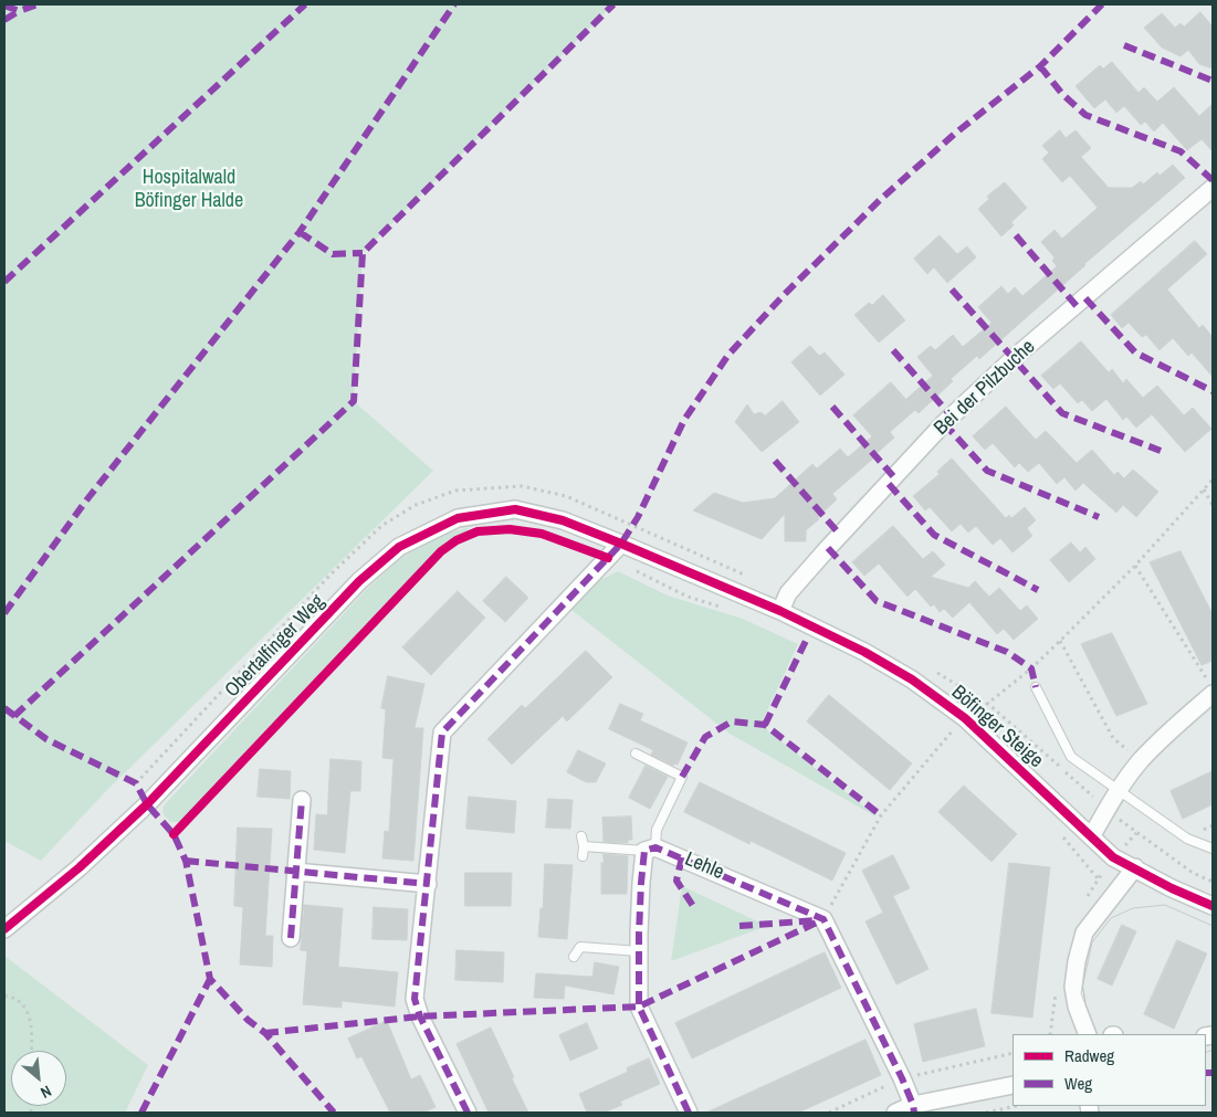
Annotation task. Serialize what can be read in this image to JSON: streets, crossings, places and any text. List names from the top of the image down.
{
  "streets": {
    "street": [
      "Bei der Pilzbuche",
      "Obertalfinger Weg",
      "Böfinger Steige",
      "Lehle"
    ]
  },
  "crossings": [
    ["Bei der Pilzbuche", "Böfinger Steige"],
    ["Obertalfinger Weg", "Böfinger Steige"]
  ],
  "parks": ["Hospitalwald Böfinger Halde"],
  "legend": ["Radweg", "Weg"],
  "north": "bottom right"
}
